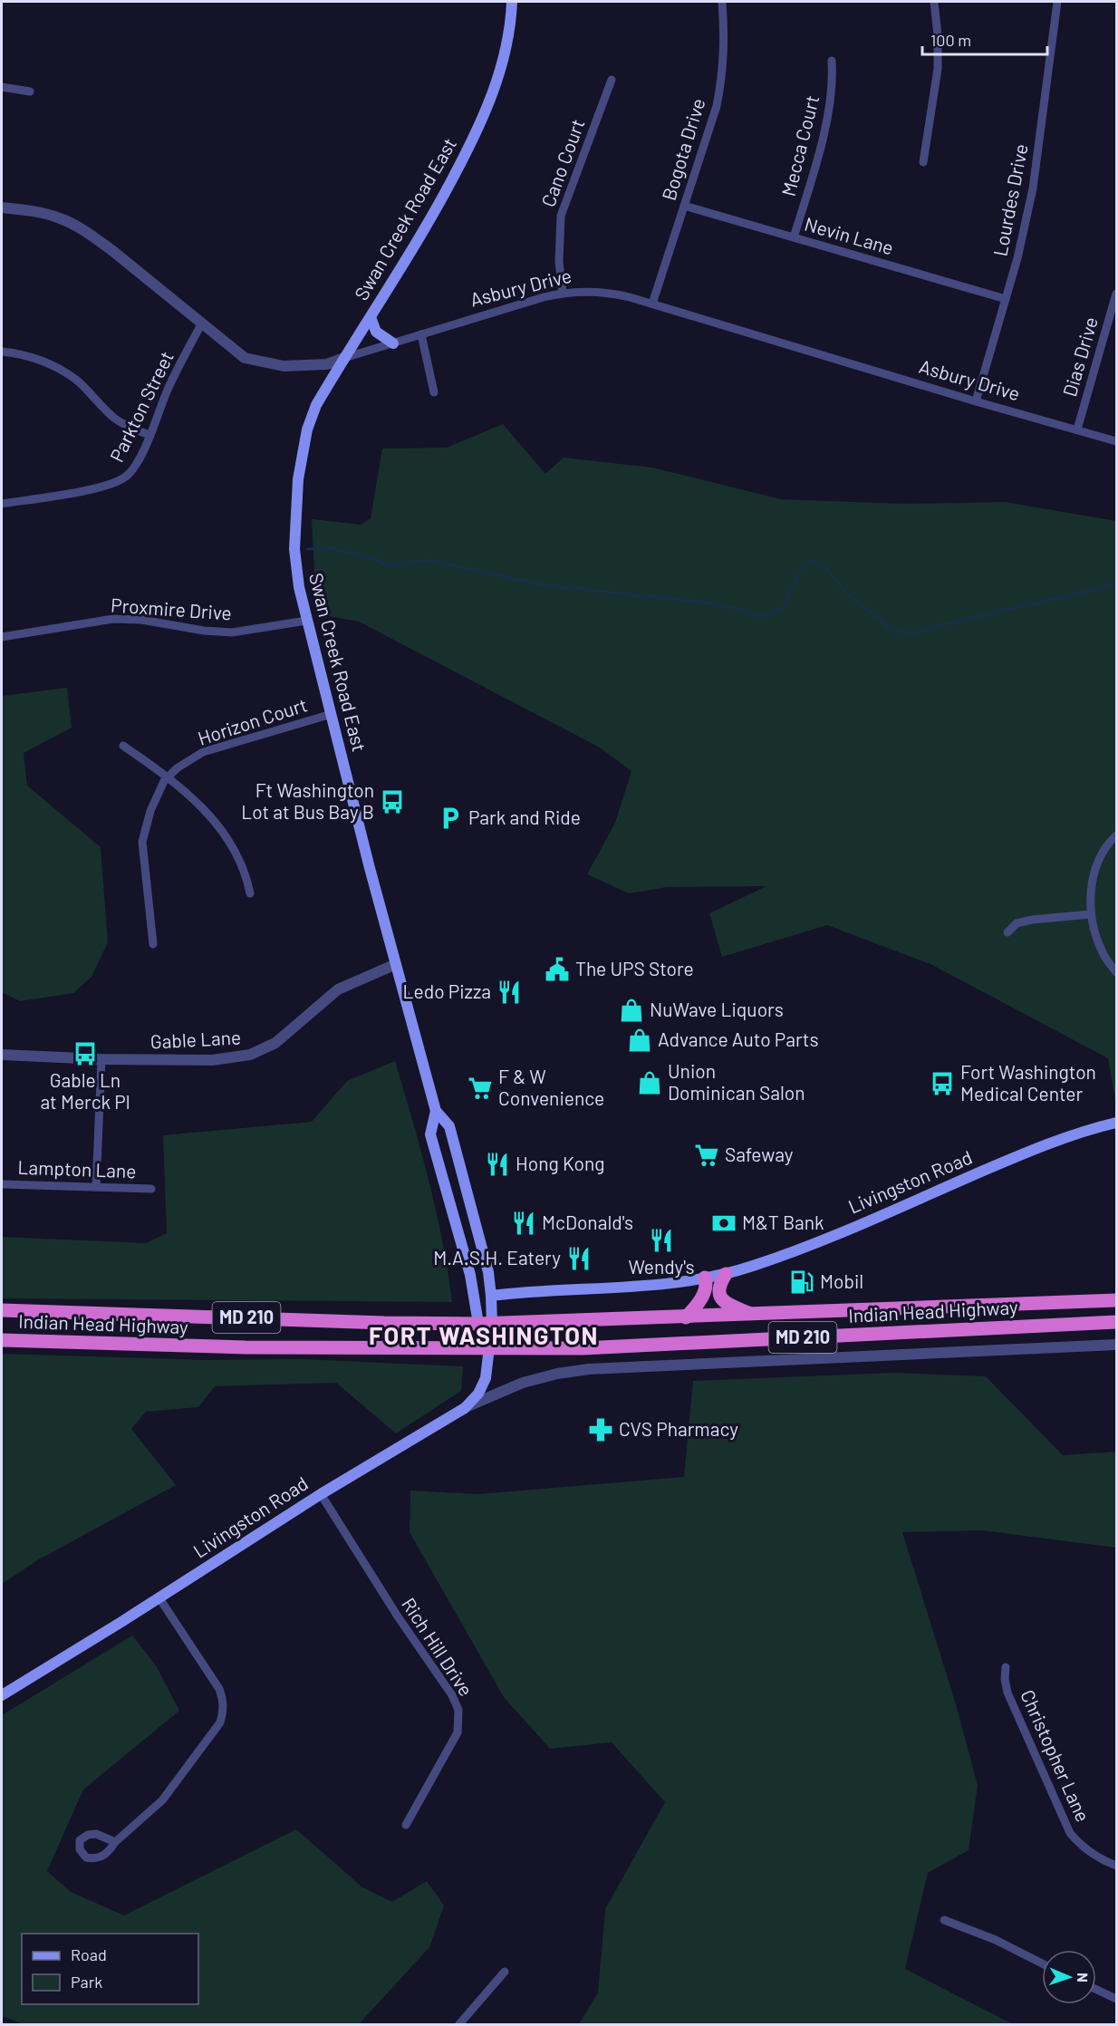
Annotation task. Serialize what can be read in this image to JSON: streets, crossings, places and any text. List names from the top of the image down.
{
  "streets": {
    "highway": ["Indian Head Highway", "MD 210"],
    "main road": ["Swan Creek Road East", "Livingston Road"],
    "street": [
      "Mecca Court",
      "Bogota Drive",
      "Cano Court",
      "Lourdes Drive",
      "Nevin Lane",
      "Asbury Drive",
      "Dias Drive",
      "Parkton Street",
      "Proxmire Drive",
      "Horizon Court",
      "Gable Lane",
      "Lampton Lane",
      "Rich Hill Drive",
      "Christopher Lane"
    ]
  },
  "crossings": [
    ["Mecca Court", "Nevin Lane"],
    ["Bogota Drive", "Nevin Lane"],
    ["Bogota Drive", "Asbury Drive"],
    ["Cano Court", "Asbury Drive"],
    ["Lourdes Drive", "Nevin Lane"],
    ["Lourdes Drive", "Asbury Drive"],
    ["Swan Creek Road East", "Asbury Drive"],
    ["Swan Creek Road East", "Proxmire Drive"],
    ["Swan Creek Road East", "Horizon Court"],
    ["Swan Creek Road East", "Gable Lane"],
    ["Swan Creek Road East", "Livingston Road"],
    ["Swan Creek Road East", "Indian Head Highway"],
    ["Asbury Drive", "Dias Drive"],
    ["Asbury Drive", "Parkton Street"],
    ["Livingston Road", "Indian Head Highway"],
    ["Livingston Road", "Rich Hill Drive"]
  ],
  "districts": ["FORT WASHINGTON"],
  "places": {
    "bus stop": ["Ft Washington Lot at Bus Bay B", "Gable Ln at Merck Pl", "Fort Washington Medical Center"],
    "parking": ["Park and Ride"],
    "public building": ["The UPS Store"],
    "restaurant": [
      "Ledo Pizza",
      "Hong Kong",
      "McDonald's",
      "Wendy's",
      "M.A.S.H. Eatery"
    ],
    "shop": ["NuWave Liquors", "Advance Auto Parts", "Union Dominican Salon"],
    "supermarket": ["F & W Convenience", "Safeway"],
    "bank": ["M&T Bank"],
    "fuel station": ["Mobil"],
    "pharmacy": ["CVS Pharmacy"]
  },
  "legend": ["Road", "Park"],
  "scale_bar": "100 m",
  "north": "right"
}
